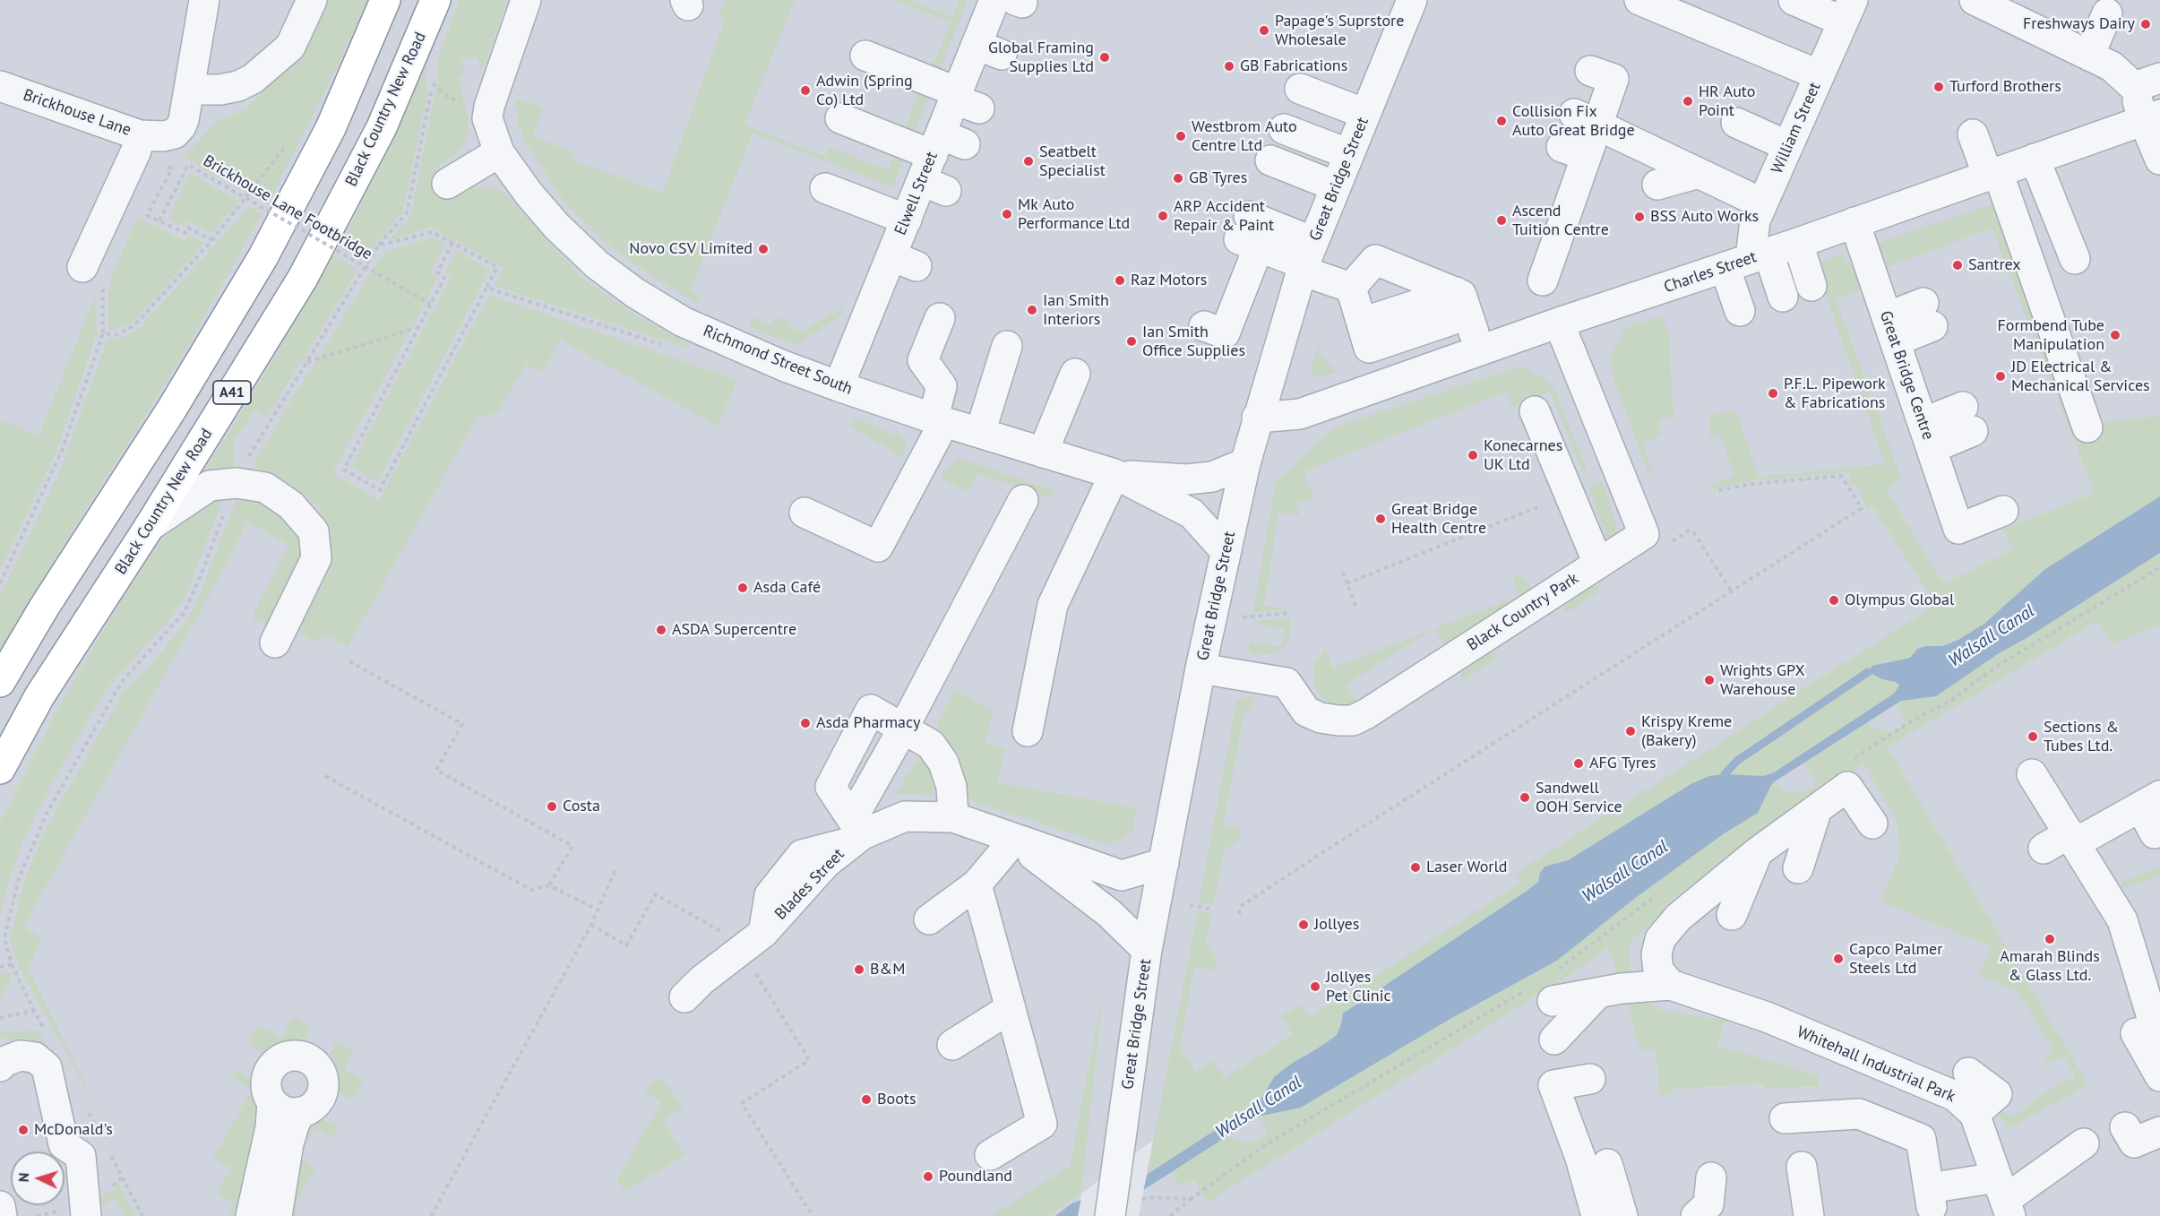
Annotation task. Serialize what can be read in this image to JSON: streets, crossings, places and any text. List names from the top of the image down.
{
  "streets": {
    "highway": ["Black Country New Road", "A41"],
    "street": [
      "Brickhouse Lane",
      "William Street",
      "Great Bridge Street",
      "Elwell Street",
      "Charles Street",
      "Richmond Street South",
      "Great Bridge Centre",
      "Black Country Park",
      "Blades Street",
      "Whitehall Industrial Park"
    ],
    "path": ["Brickhouse Lane Footbridge"]
  },
  "crossings": [
    ["William Street", "Charles Street"],
    ["Great Bridge Street", "Charles Street"],
    ["Great Bridge Street", "Richmond Street South"],
    ["Great Bridge Street", "Black Country Park"],
    ["Great Bridge Street", "Blades Street"],
    ["Elwell Street", "Richmond Street South"],
    ["Charles Street", "Great Bridge Centre"],
    ["Charles Street", "Black Country Park"]
  ],
  "water": ["Walsall Canal"],
  "places": [
    "Freshways Dairy",
    "Papage's Suprstore Wholesale",
    "Global Framing Supplies Ltd",
    "GB Fabrications",
    "Turford Brothers",
    "Adwin (Spring Co) Ltd",
    "HR Auto Point",
    "Collision Fix Auto Great Bridge",
    "Westbrom Auto Centre Ltd",
    "Seatbelt Specialist",
    "GB Tyres",
    "Mk Auto Performance Ltd",
    "ARP Accident Repair & Paint",
    "BSS Auto Works",
    "Ascend Tuition Centre",
    "Novo CSV Limited",
    "Santrex",
    "Raz Motors",
    "Ian Smith Interiors",
    "Formbend Tube Manipulation",
    "Ian Smith Office Supplies",
    "JD Electrical & Mechanical Services",
    "P.F.L. Pipework & Fabrications",
    "Konecarnes UK Ltd",
    "Great Bridge Health Centre",
    "Asda Café",
    "Olympus Global",
    "ASDA Supercentre",
    "Wrights GPX Warehouse",
    "Asda Pharmacy",
    "Krispy Kreme (Bakery)",
    "Sections & Tubes Ltd.",
    "AFG Tyres",
    "Sandwell OOH Service",
    "Costa",
    "Laser World",
    "Jollyes",
    "Amarah Blinds & Glass Ltd.",
    "Capco Palmer Steels Ltd",
    "B&M",
    "Jollyes Pet Clinic",
    "Boots",
    "McDonald's",
    "Poundland"
  ],
  "north": "left"
}
